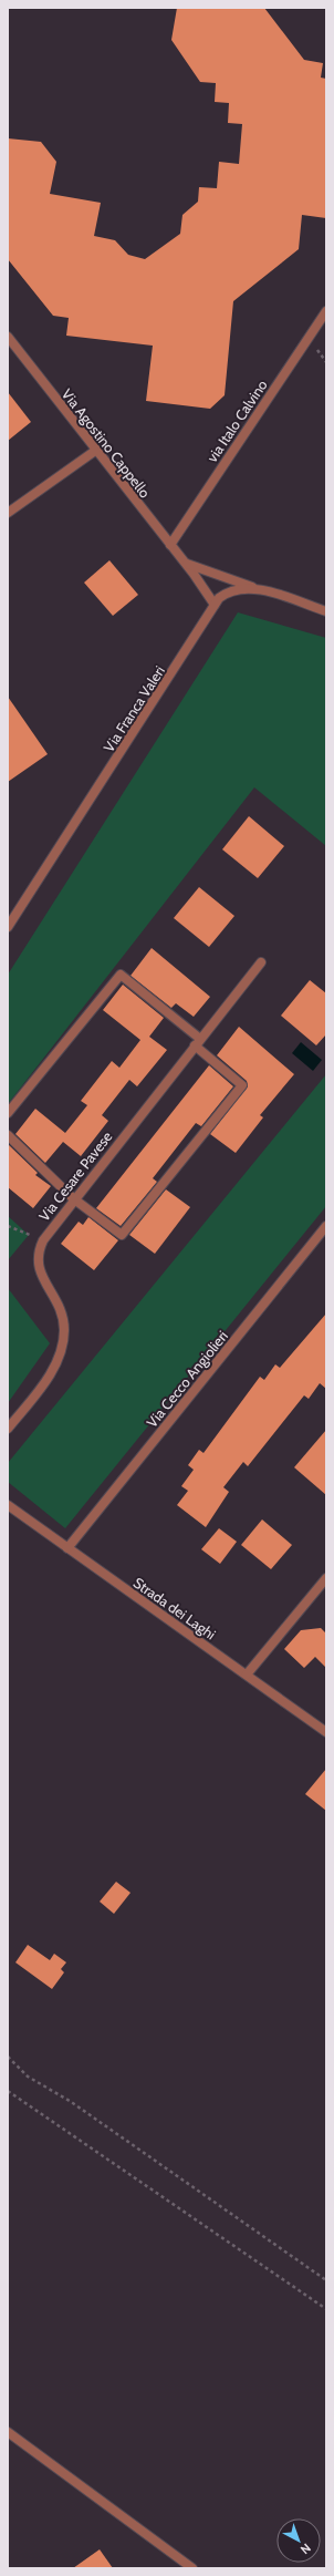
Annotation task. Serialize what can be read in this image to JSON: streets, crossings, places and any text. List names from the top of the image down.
{
  "streets": {
    "street": [
      "via Italo Calvino",
      "Via Agostino Cappello",
      "Via Franca Valeri",
      "Via Cesare Pavese",
      "Via Cecco Angiolieri",
      "Strada dei Laghi"
    ]
  },
  "crossings": [
    ["via Italo Calvino", "Via Agostino Cappello"],
    ["Via Agostino Cappello", "Via Franca Valeri"],
    ["Via Cecco Angiolieri", "Strada dei Laghi"]
  ],
  "north": "bottom right"
}
